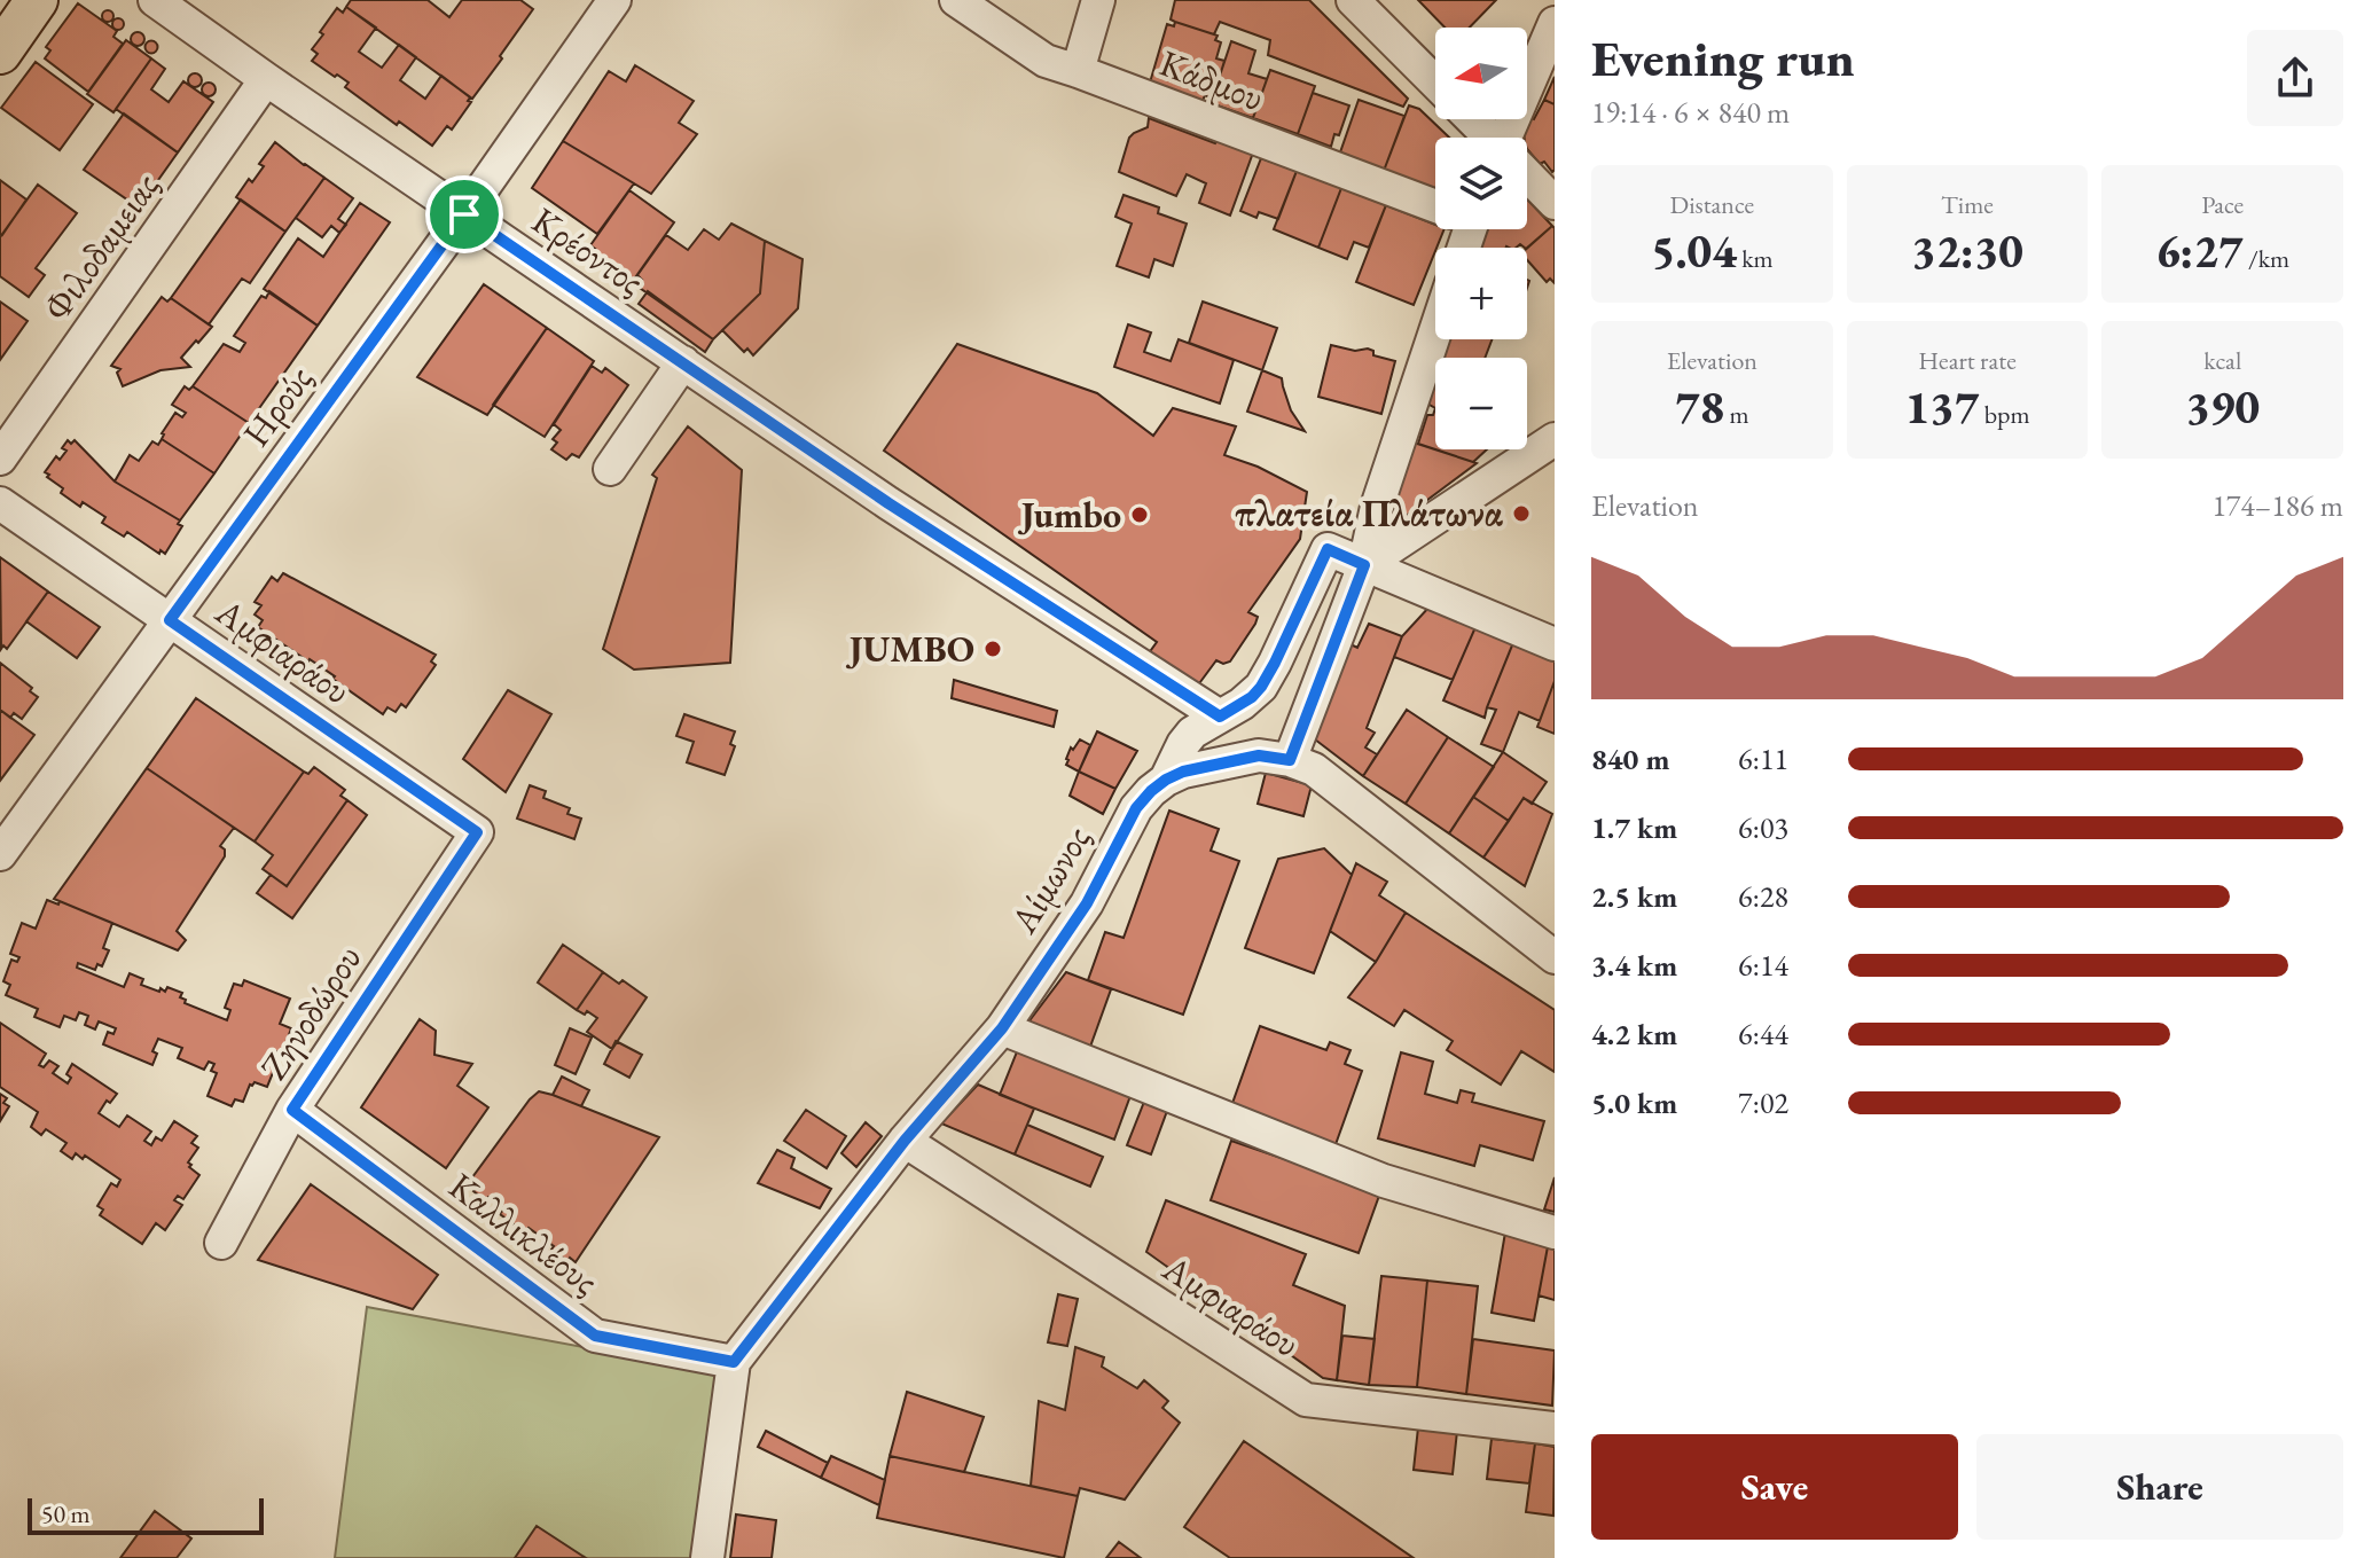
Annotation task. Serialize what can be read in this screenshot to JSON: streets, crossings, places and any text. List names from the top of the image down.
{
  "streets": {
    "street": [
      "Κάδμου",
      "Φιλοδαμειας",
      "Κρέοντος",
      "Ηρούς",
      "Αμφιαράου",
      "Αίμωνος",
      "Ζηνοδώρου",
      "Καλλικλέους"
    ]
  },
  "crossings": [
    ["Φιλοδαμειας", "Κρέοντος"],
    ["Κρέοντος", "Ηρούς"],
    ["Ηρούς", "Αμφιαράου"],
    ["Αμφιαράου", "Αίμωνος"],
    ["Αμφιαράου", "Ζηνοδώρου"],
    ["Αίμωνος", "Καλλικλέους"],
    ["Ζηνοδώρου", "Καλλικλέους"]
  ],
  "places": ["πλατεία Πλάτωνα", "Jumbo", "JUMBO"],
  "scale_bar": "50 m",
  "north": "left",
  "page": {
    "heading": ["Evening run", "19:14 · 6 × 840 m"],
    "map_buttons": ["+", "−"],
    "stats": [
      ["Distance", "5.04 km"],
      ["Time", "32:30"],
      ["Pace", "6:27 /km"],
      ["Elevation", "78 m"],
      ["Heart rate", "137 bpm"],
      ["kcal", "390"]
    ],
    "chart": ["Elevation", "174–186 m"],
    "list": [
      {
        "name": "840 m",
        "note": "6:11"
      },
      {
        "name": "1.7 km",
        "note": "6:03"
      },
      {
        "name": "2.5 km",
        "note": "6:28"
      },
      {
        "name": "3.4 km",
        "note": "6:14"
      },
      {
        "name": "4.2 km",
        "note": "6:44"
      },
      {
        "name": "5.0 km",
        "note": "7:02"
      }
    ],
    "buttons": ["Save", "Share"],
    "scale": "50 m"
  }
}
